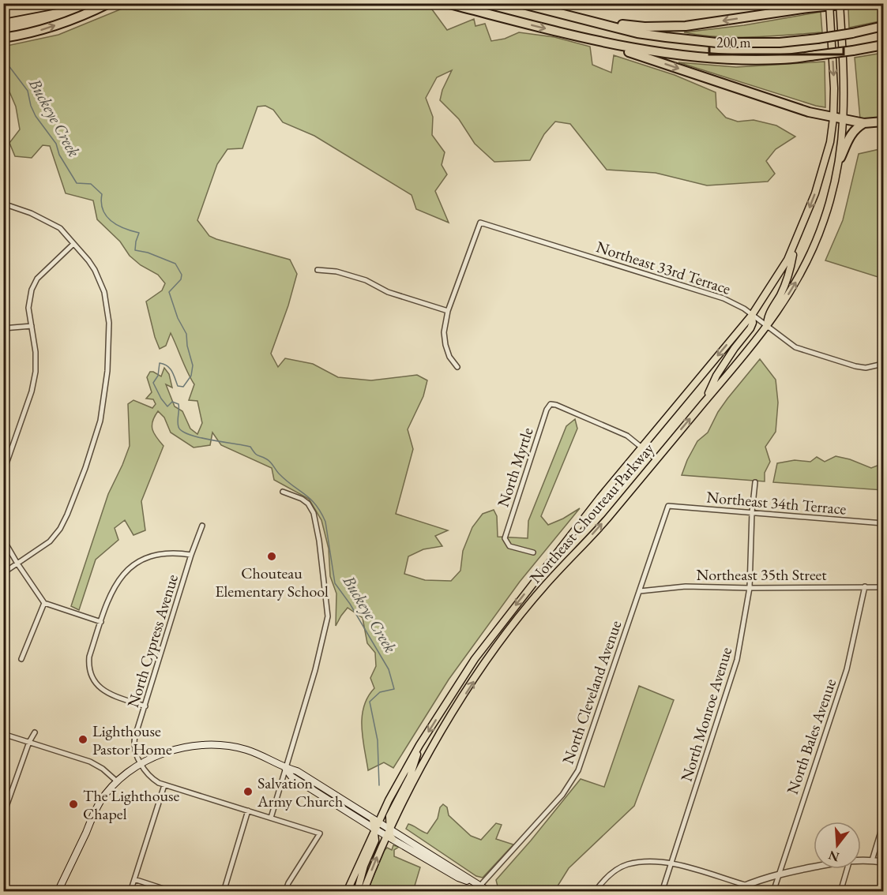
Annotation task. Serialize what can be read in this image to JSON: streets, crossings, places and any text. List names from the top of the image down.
{
  "streets": {
    "main road": ["Northeast Chouteau Parkway"],
    "street": [
      "Northeast 33rd Terrace",
      "North Myrtle",
      "Northeast 34th Terrace",
      "Northeast 35th Street",
      "North Cypress Avenue",
      "North Cleveland Avenue",
      "North Monroe Avenue",
      "North Bales Avenue"
    ]
  },
  "crossings": [
    ["Northeast 33rd Terrace", "Northeast Chouteau Parkway"],
    ["North Myrtle", "Northeast Chouteau Parkway"],
    ["Northeast 34th Terrace", "North Cleveland Avenue"],
    ["Northeast 34th Terrace", "North Monroe Avenue"],
    ["Northeast 35th Street", "North Cleveland Avenue"],
    ["Northeast 35th Street", "North Monroe Avenue"],
    ["Northeast 35th Street", "North Bales Avenue"]
  ],
  "water": ["Buckeye Creek"],
  "places": [
    "Chouteau Elementary School",
    "Lighthouse Pastor Home",
    "Salvation Army Church",
    "The Lighthouse Chapel"
  ],
  "scale_bar": "200 m",
  "north": "bottom"
}
